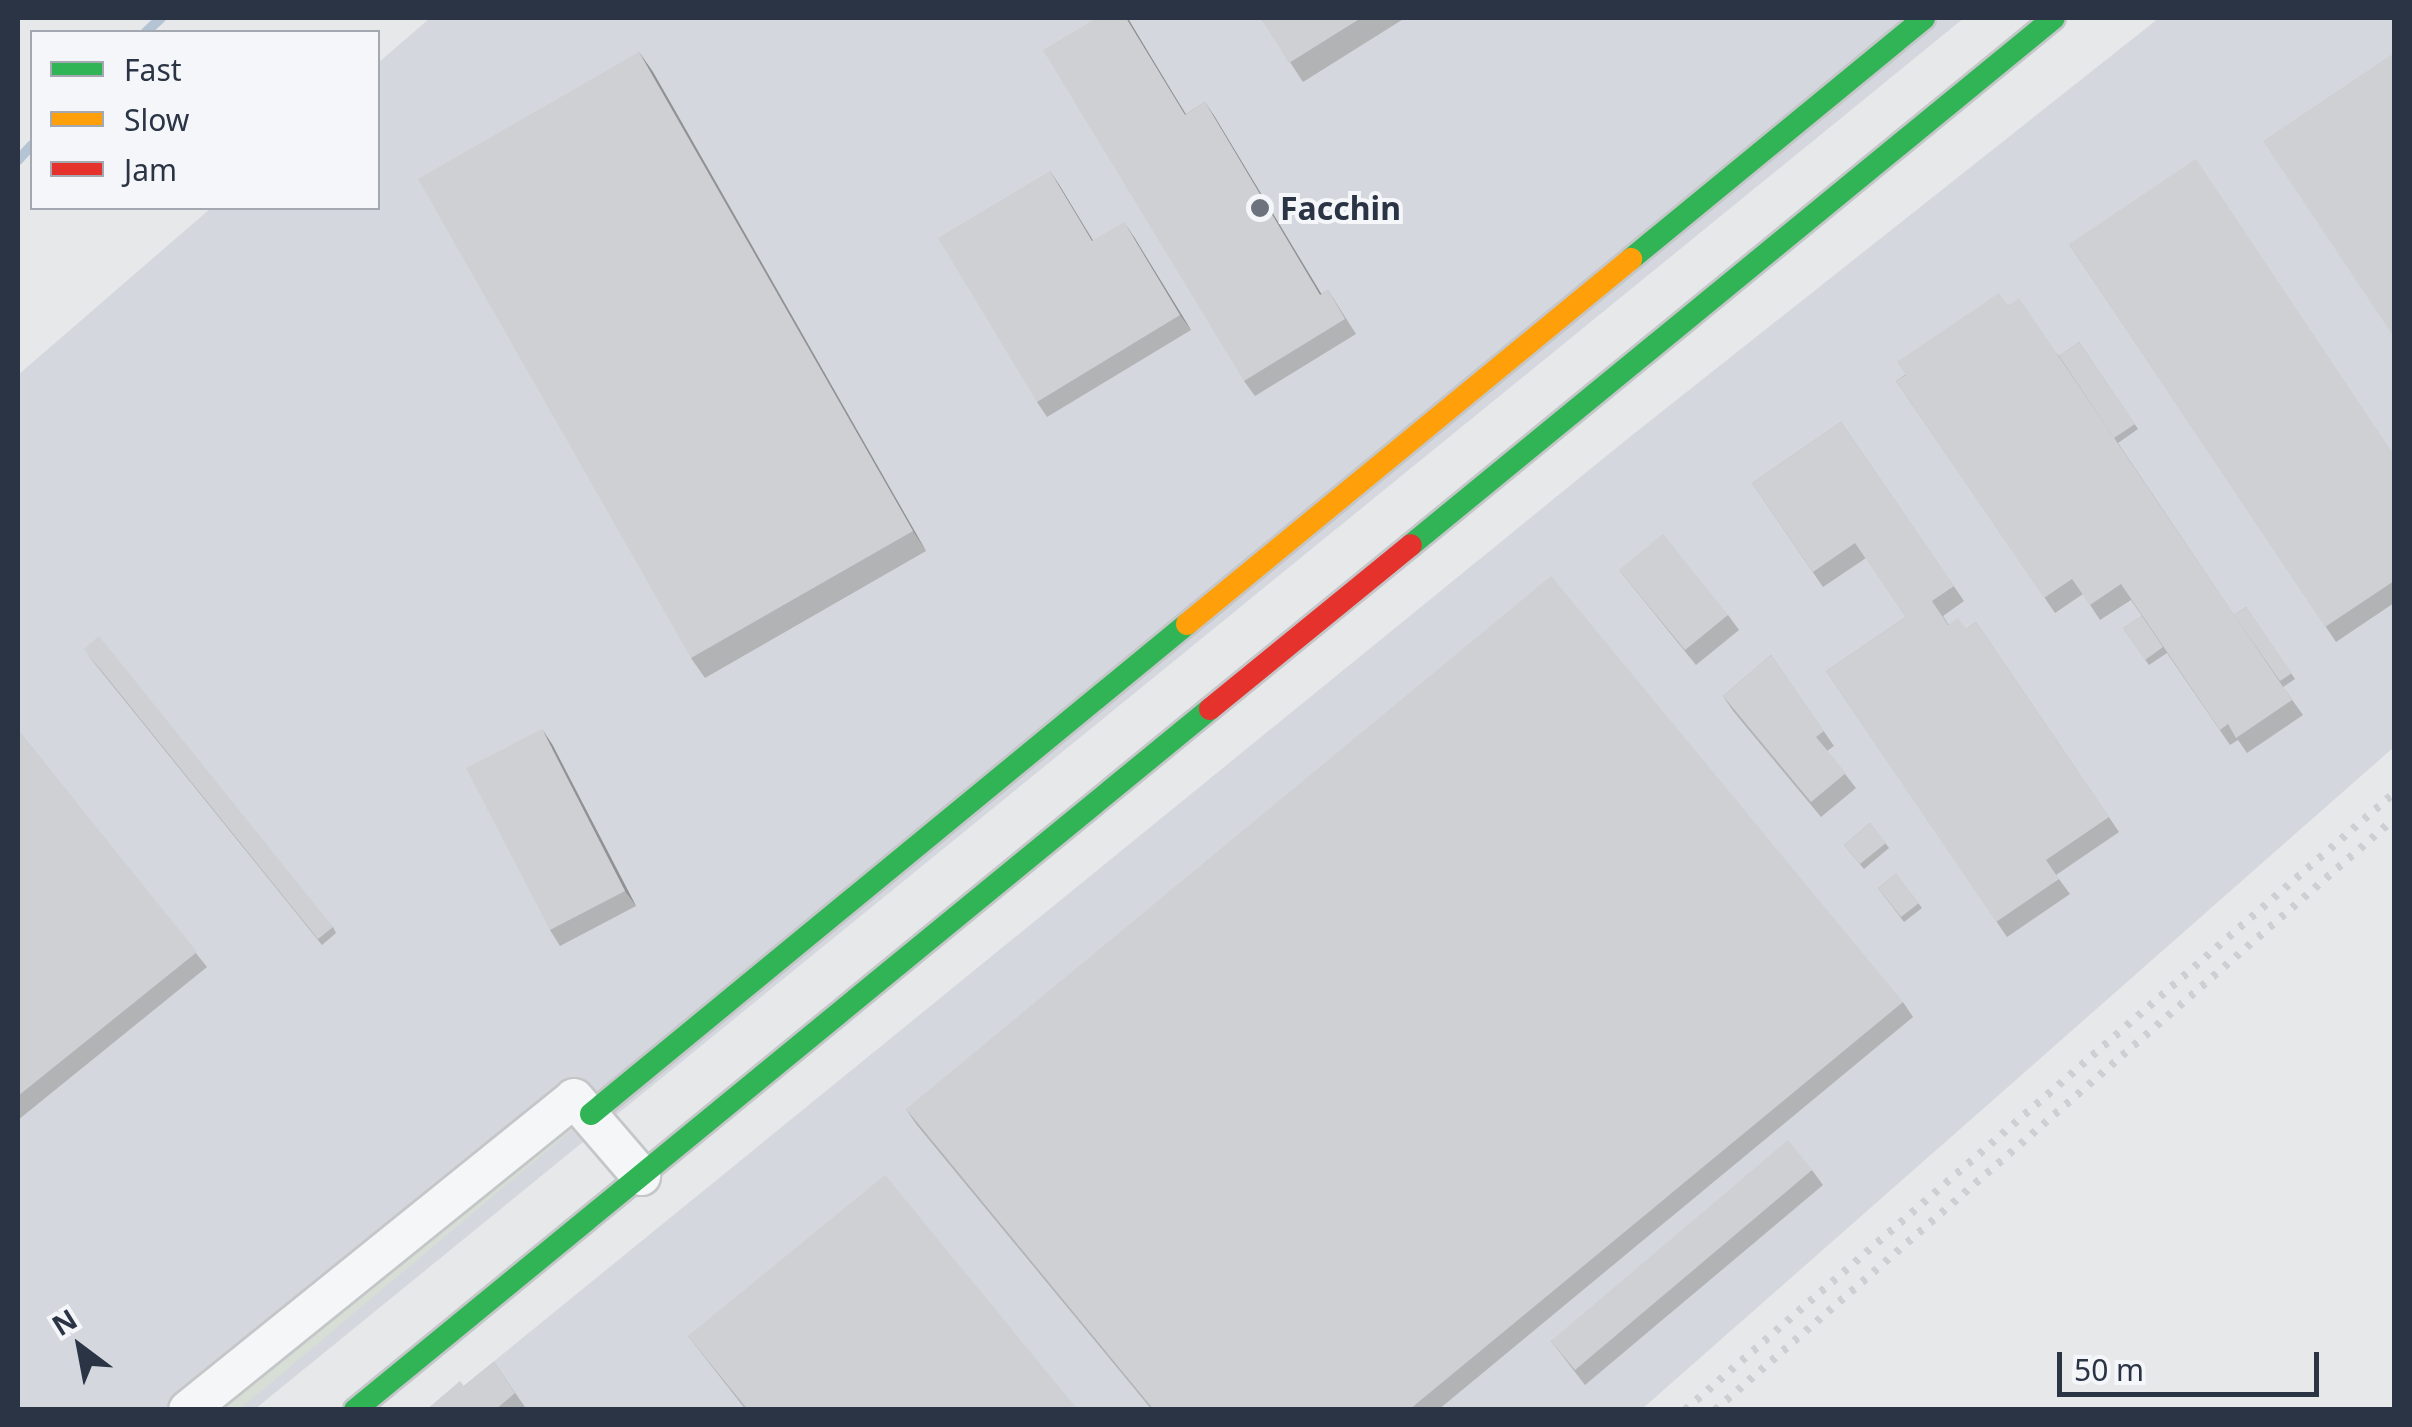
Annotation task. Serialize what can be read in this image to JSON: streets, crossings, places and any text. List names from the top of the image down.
{
  "places": ["Facchin"],
  "legend": ["Fast", "Slow", "Jam"],
  "scale_bar": "50 m",
  "north": "top left"
}
